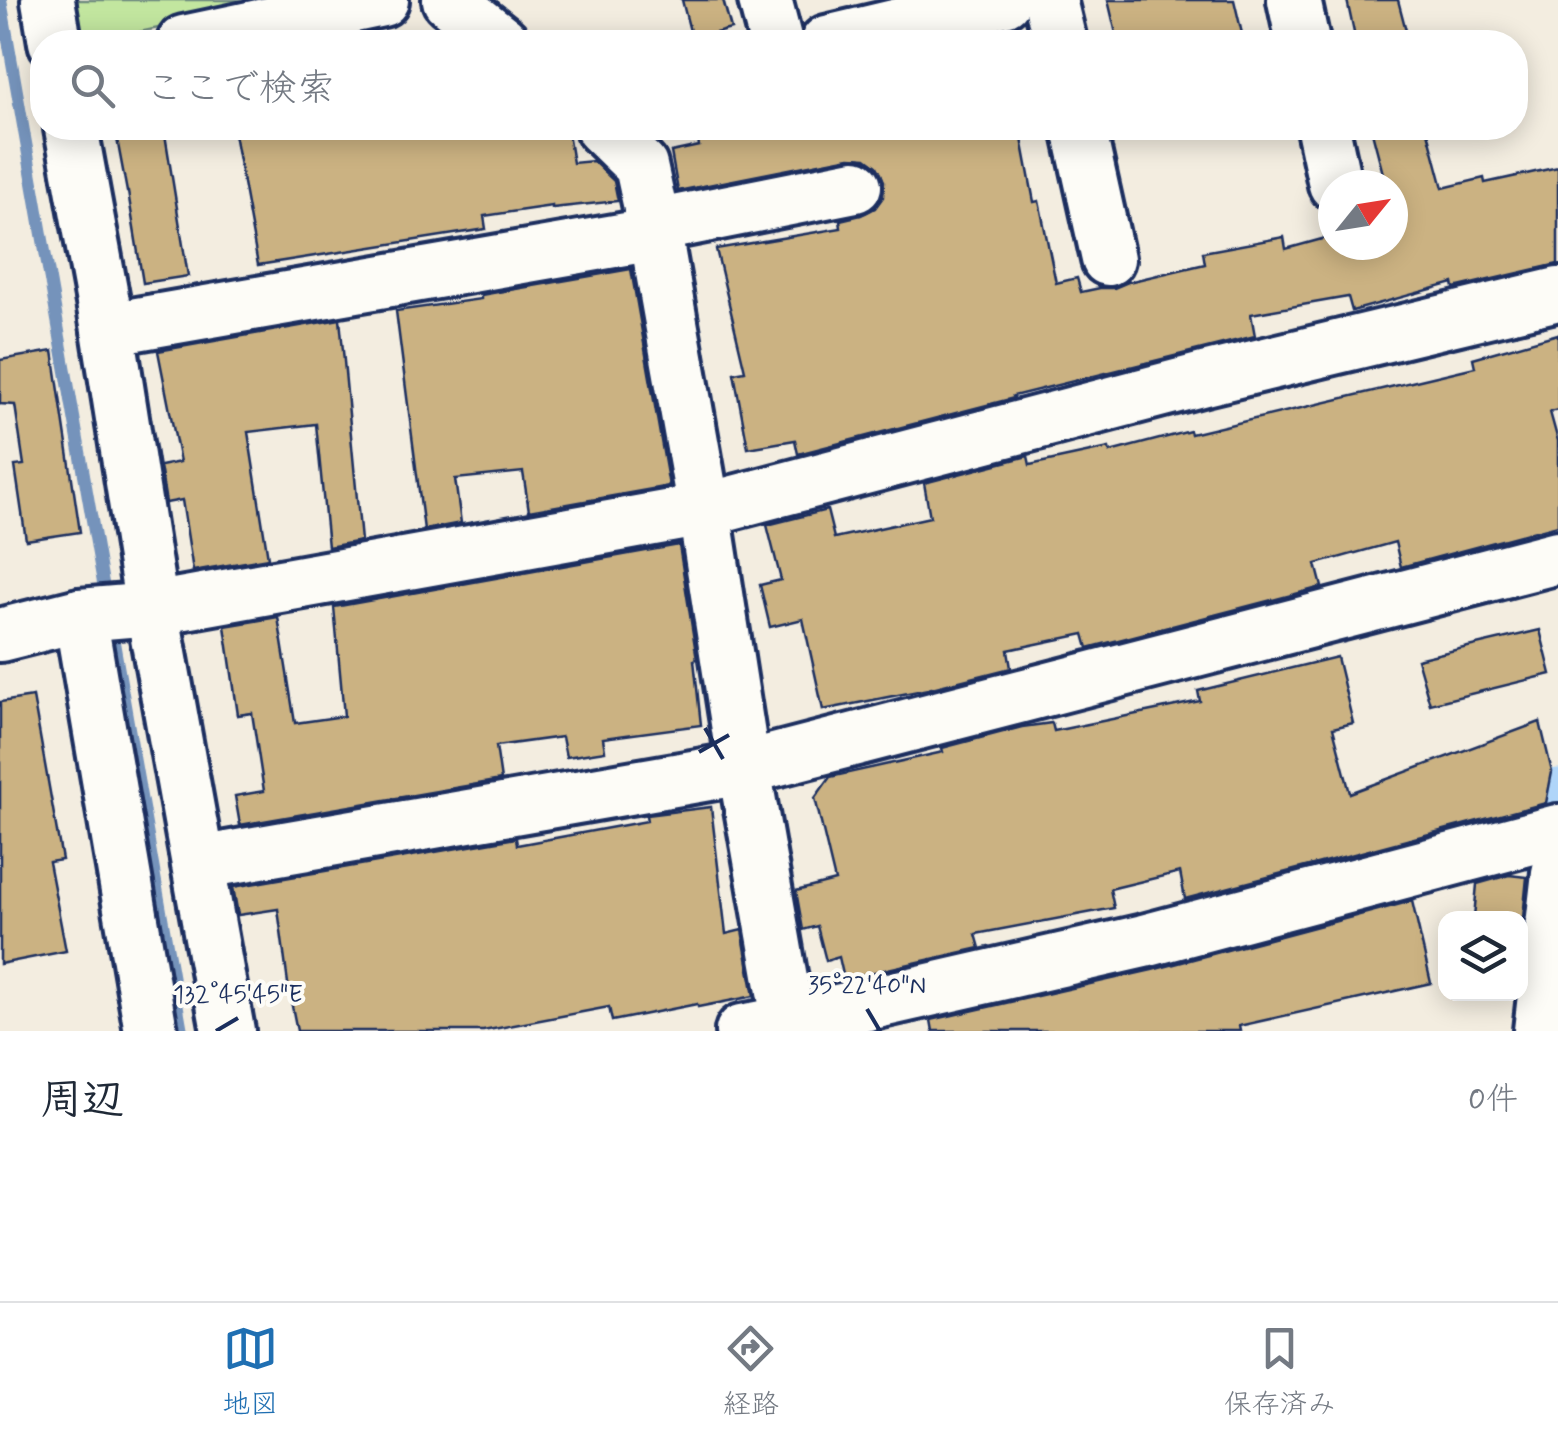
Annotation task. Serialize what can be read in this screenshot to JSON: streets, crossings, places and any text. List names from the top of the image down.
{
  "north": "top right",
  "page": {
    "search": "ここで検索",
    "heading": ["周辺", "0件"],
    "nav": ["地図", "経路", "保存済み"]
  },
  "coordinates": ["35°22'40\"N", "132°45'45\"E"]
}
